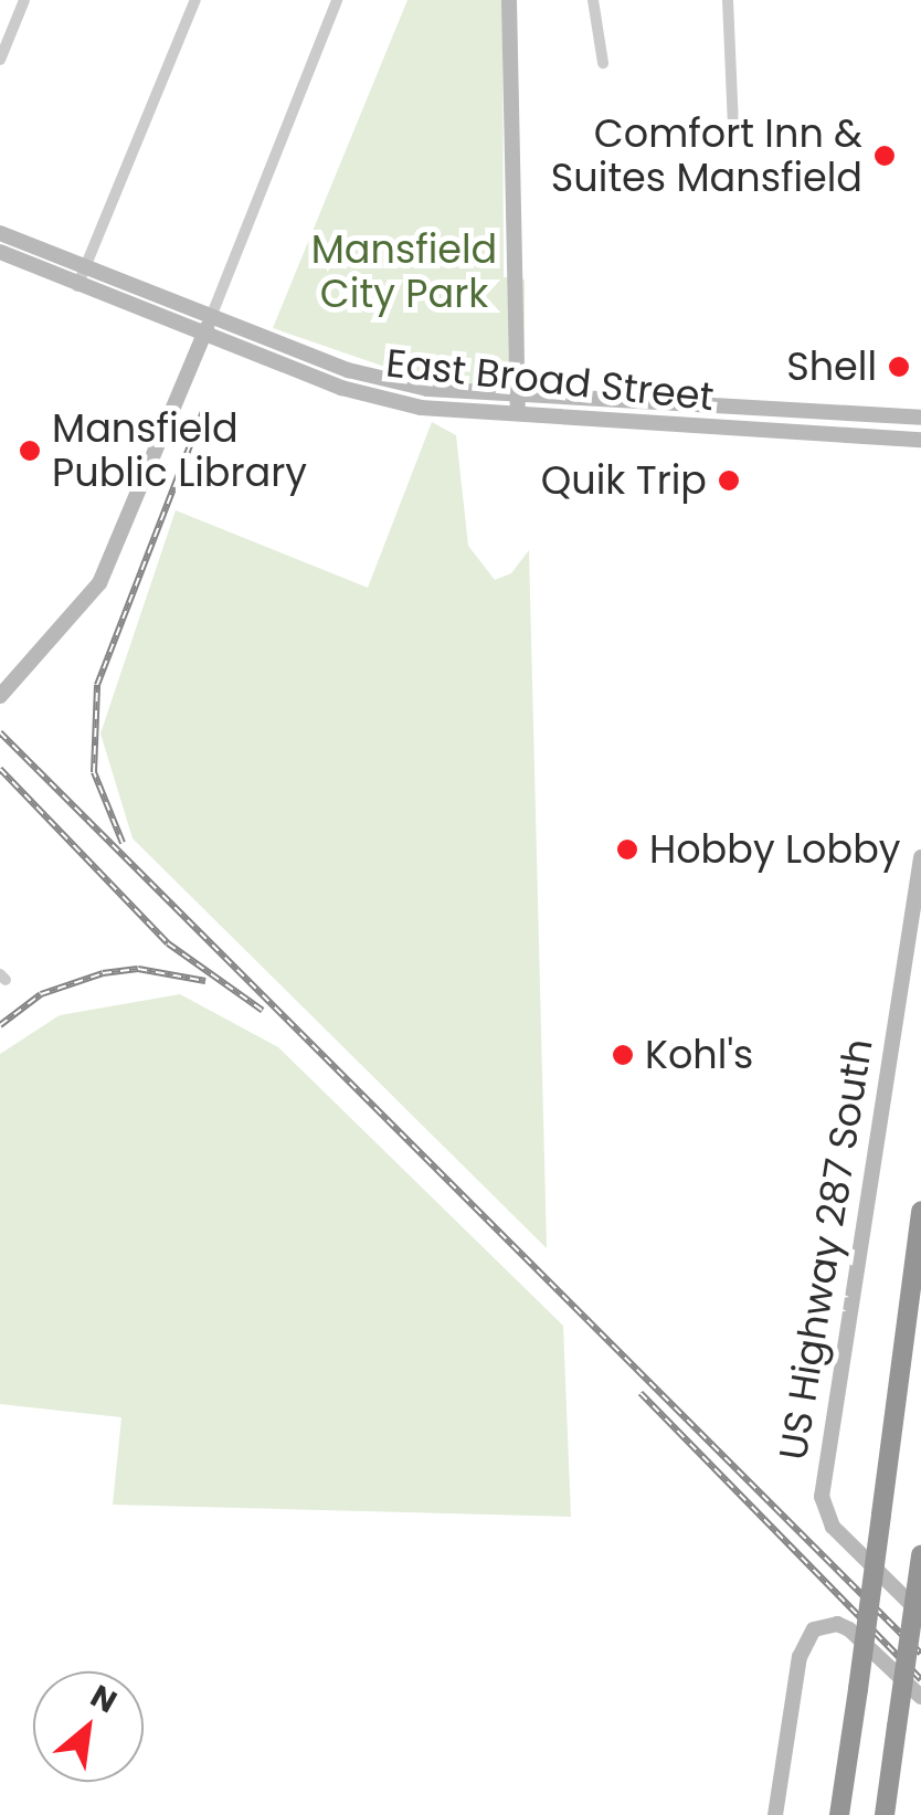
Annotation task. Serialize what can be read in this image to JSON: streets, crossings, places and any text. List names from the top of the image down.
{
  "streets": {
    "main road": ["East Broad Street", "US Highway 287 South"]
  },
  "parks": ["Mansfield City Park"],
  "places": [
    "Comfort Inn & Suites Mansfield",
    "Shell",
    "Mansfield Public Library",
    "Quik Trip",
    "Hobby Lobby",
    "Kohl's"
  ],
  "north": "top right"
}
